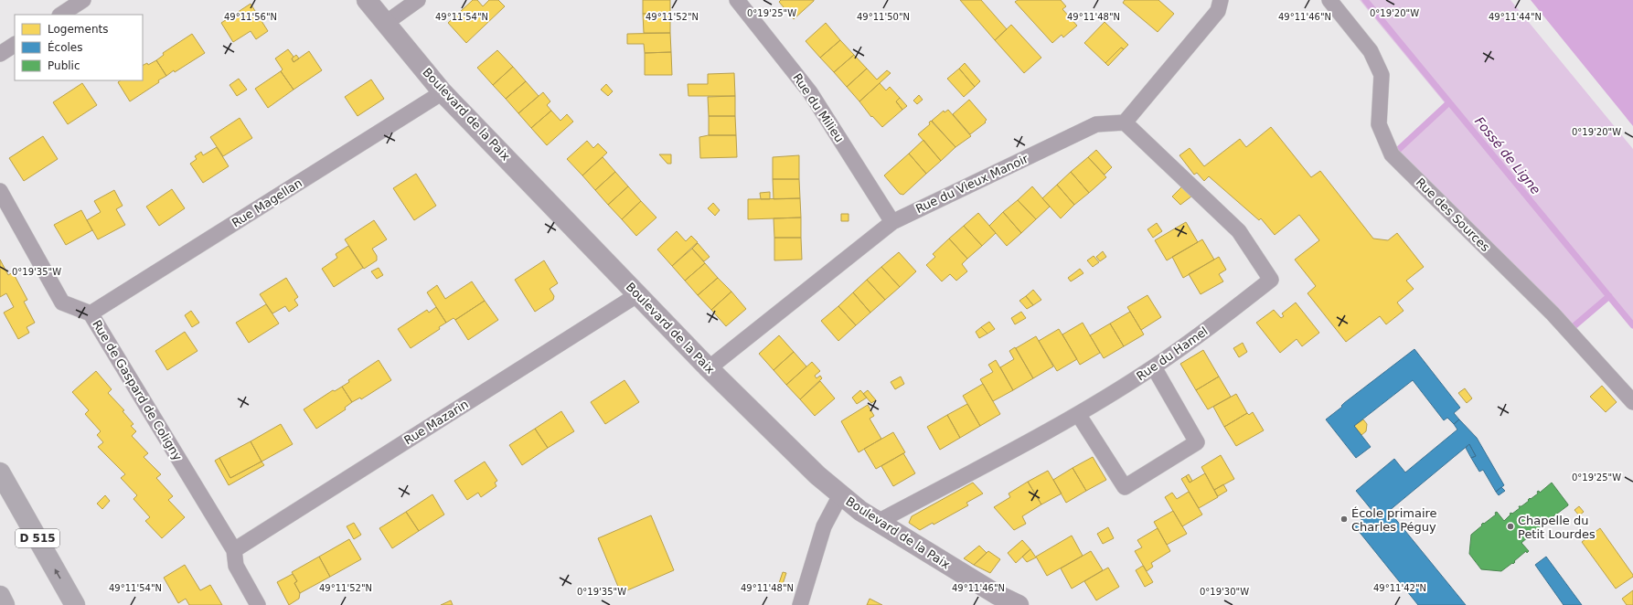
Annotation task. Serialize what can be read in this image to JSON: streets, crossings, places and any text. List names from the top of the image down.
{
  "streets": {
    "highway": ["D 515"],
    "street": [
      "Rue du Milieu",
      "Boulevard de la Paix",
      "Rue du Vieux Manoir",
      "Rue Magellan",
      "Rue des Sources",
      "Rue du Hamel",
      "Rue de Gaspard de Coligny",
      "Rue Mazarin"
    ]
  },
  "crossings": [
    ["Rue du Milieu", "Rue du Vieux Manoir"],
    ["Boulevard de la Paix", "Rue du Vieux Manoir"],
    ["Boulevard de la Paix", "Rue Magellan"],
    ["Boulevard de la Paix", "Rue du Hamel"],
    ["Boulevard de la Paix", "Rue Mazarin"],
    ["Rue du Vieux Manoir", "Rue du Hamel"],
    ["Rue Magellan", "Rue de Gaspard de Coligny"],
    ["Rue de Gaspard de Coligny", "Rue Mazarin"]
  ],
  "water": ["Fossé de Ligne"],
  "places": ["École primaire Charles Péguy", "Chapelle du Petit Lourdes"],
  "legend": ["Logements", "Écoles", "Public"],
  "coordinates": [
    "0°19'25\"W",
    "0°19'20\"W",
    "49°11'56\"N",
    "49°11'54\"N",
    "49°11'52\"N",
    "49°11'50\"N",
    "49°11'48\"N",
    "49°11'46\"N",
    "49°11'44\"N",
    "0°19'35\"W",
    "49°11'42\"N",
    "0°19'30\"W"
  ]
}
